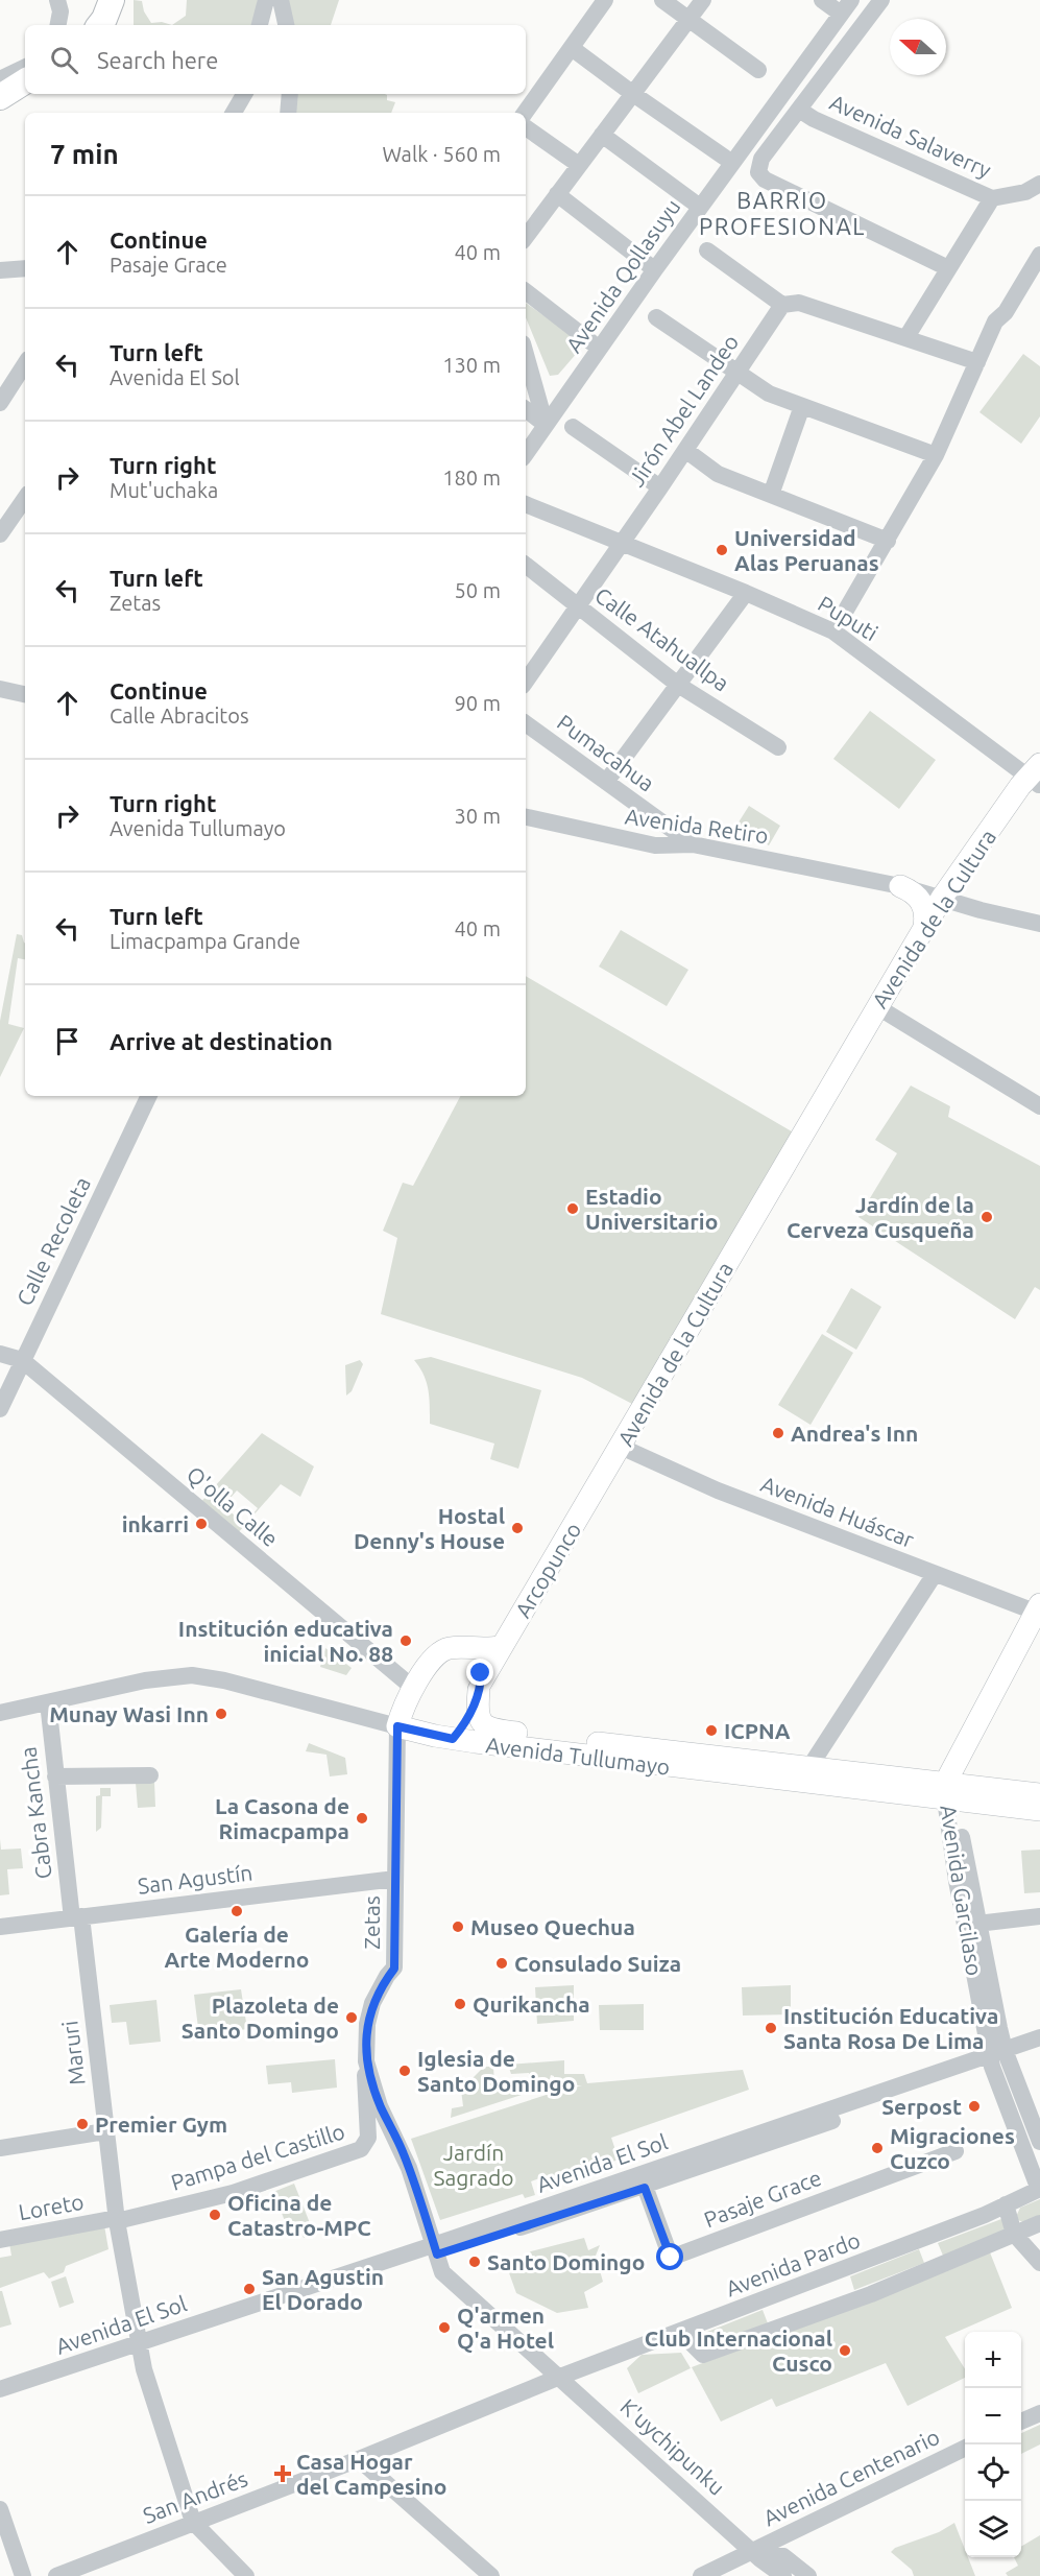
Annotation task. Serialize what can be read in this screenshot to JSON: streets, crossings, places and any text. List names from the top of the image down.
{
  "streets": {
    "main road": [
      "Avenida de la Cultura",
      "Arcopunco",
      "Avenida Tullumayo",
      "Avenida Garcilaso"
    ],
    "street": [
      "Avenida Salaverry",
      "Avenida Qollasuyu",
      "Jirón Abel Landeo",
      "Puputi",
      "Calle Atahuallpa",
      "Pumacahua",
      "Avenida Retiro",
      "Calle Recoleta",
      "Q'olla Calle",
      "Avenida Huáscar",
      "Cabra Kancha",
      "San Agustín",
      "Zetas",
      "Maruri",
      "Pampa del Castillo",
      "Avenida El Sol",
      "Pasaje Grace",
      "Loreto",
      "Avenida Pardo",
      "K'uychipunku",
      "Avenida Centenario",
      "San Andrés"
    ]
  },
  "crossings": [
    ["Jirón Abel Landeo", "Puputi"],
    ["Jirón Abel Landeo", "Calle Atahuallpa"],
    ["Puputi", "Avenida de la Cultura"],
    ["Pumacahua", "Avenida Retiro"],
    ["Avenida Retiro", "Avenida de la Cultura"],
    ["Avenida de la Cultura", "Avenida Huáscar"],
    ["Avenida de la Cultura", "Arcopunco"],
    ["Calle Recoleta", "Q'olla Calle"],
    ["Avenida Huáscar", "Arcopunco"],
    ["Avenida Huáscar", "Avenida Garcilaso"],
    ["Arcopunco", "Avenida Tullumayo"],
    ["Avenida Tullumayo", "Cabra Kancha"],
    ["Avenida Tullumayo", "Avenida Garcilaso"],
    ["Avenida Tullumayo", "Zetas"],
    ["Cabra Kancha", "San Agustín"],
    ["Cabra Kancha", "Maruri"],
    ["San Agustín", "Zetas"],
    ["San Agustín", "Maruri"],
    ["Avenida Garcilaso", "Avenida El Sol"],
    ["Avenida Garcilaso", "Avenida Pardo"],
    ["Zetas", "Pampa del Castillo"],
    ["Maruri", "Pampa del Castillo"],
    ["Maruri", "Avenida El Sol"],
    ["Maruri", "Loreto"],
    ["Maruri", "San Andrés"],
    ["Pampa del Castillo", "Loreto"],
    ["Pampa del Castillo", "K'uychipunku"],
    ["Avenida El Sol", "Pasaje Grace"],
    ["Avenida El Sol", "K'uychipunku"],
    ["Avenida Pardo", "K'uychipunku"],
    ["Avenida Pardo", "San Andrés"],
    ["K'uychipunku", "Avenida Centenario"],
    ["K'uychipunku", "San Andrés"]
  ],
  "districts": ["BARRIO PROFESIONAL"],
  "parks": ["Jardín Sagrado"],
  "places": {
    "other": [
      "Universidad Alas Peruanas",
      "Estadio Universitario",
      "Jardín de la Cerveza Cusqueña",
      "Andrea's Inn",
      "inkarri",
      "Hostal Denny's House",
      "Institución educativa inicial No. 88",
      "Munay Wasi Inn",
      "ICPNA",
      "La Casona de Rimacpampa",
      "Galería de Arte Moderno",
      "Museo Quechua",
      "Consulado Suiza",
      "Qurikancha",
      "Plazoleta de Santo Domingo",
      "Institución Educativa Santa Rosa De Lima",
      "Iglesia de Santo Domingo",
      "Serpost",
      "Premier Gym",
      "Migraciones Cuzco",
      "Oficina de Catastro-MPC",
      "Santo Domingo",
      "San Agustin El Dorado",
      "Q'armen Q'a Hotel",
      "Club Internacional Cusco"
    ],
    "health": ["Casa Hogar del Campesino"]
  },
  "north": "left",
  "page": {
    "search": "Search here",
    "heading": ["7 min", "Walk · 560 m"],
    "list": [
      ["Continue", "Pasaje Grace", "40 m"],
      ["Turn left", "Avenida El Sol", "130 m"],
      ["Turn right", "Mut'uchaka", "180 m"],
      ["Turn left", "Zetas", "50 m"],
      ["Continue", "Calle Abracitos", "90 m"],
      ["Turn right", "Avenida Tullumayo", "30 m"],
      ["Turn left", "Limacpampa Grande", "40 m"],
      "Arrive at destination"
    ],
    "map_buttons": ["+", "−"]
  }
}
